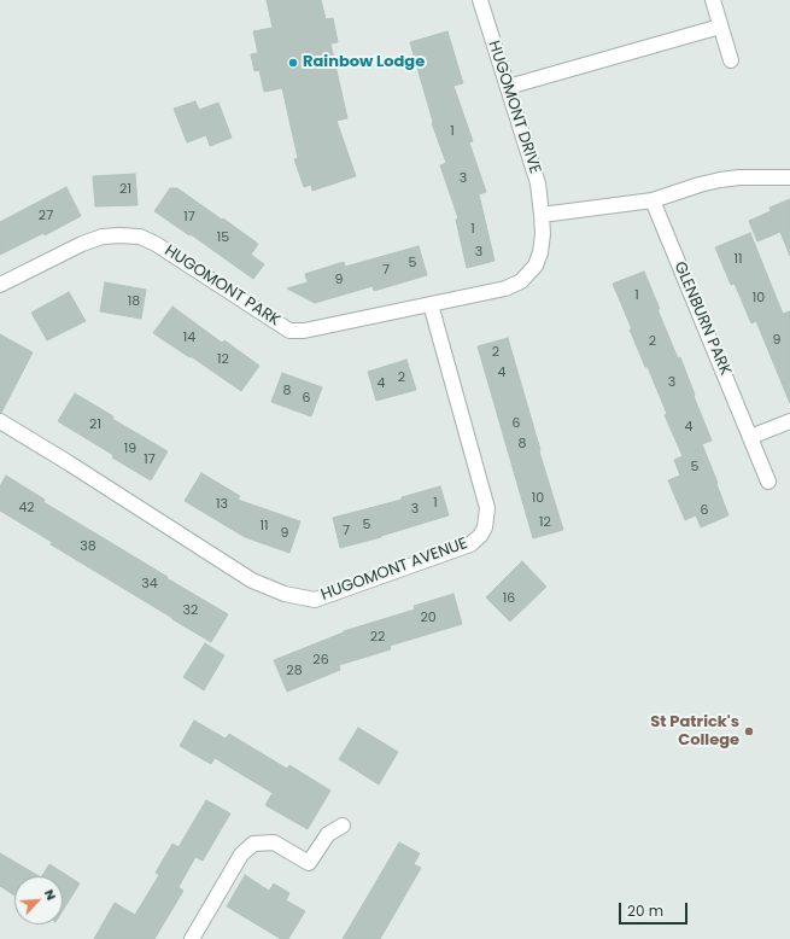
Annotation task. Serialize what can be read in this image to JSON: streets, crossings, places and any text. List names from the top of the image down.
{
  "streets": {
    "street": [
      "HUGOMONT DRIVE",
      "HUGOMONT PARK",
      "GLENBURN PARK",
      "HUGOMONT AVENUE"
    ]
  },
  "crossings": [
    ["HUGOMONT DRIVE", "HUGOMONT PARK"],
    ["HUGOMONT PARK", "HUGOMONT AVENUE"]
  ],
  "places": ["Rainbow Lodge", "St Patrick's College"],
  "house_numbers": [
    "1",
    "3",
    "21",
    "27",
    "17",
    "1",
    "15",
    "3",
    "11",
    "5",
    "7",
    "9",
    "1",
    "10",
    "18",
    "14",
    "9",
    "2",
    "2",
    "12",
    "4",
    "2",
    "3",
    "4",
    "8",
    "6",
    "6",
    "21",
    "4",
    "8",
    "19",
    "17",
    "5",
    "10",
    "1",
    "13",
    "42",
    "3",
    "6",
    "12",
    "5",
    "11",
    "7",
    "9",
    "38",
    "34",
    "16",
    "32",
    "20",
    "22",
    "26",
    "28"
  ],
  "scale_bar": "20 m",
  "north": "top right"
}
